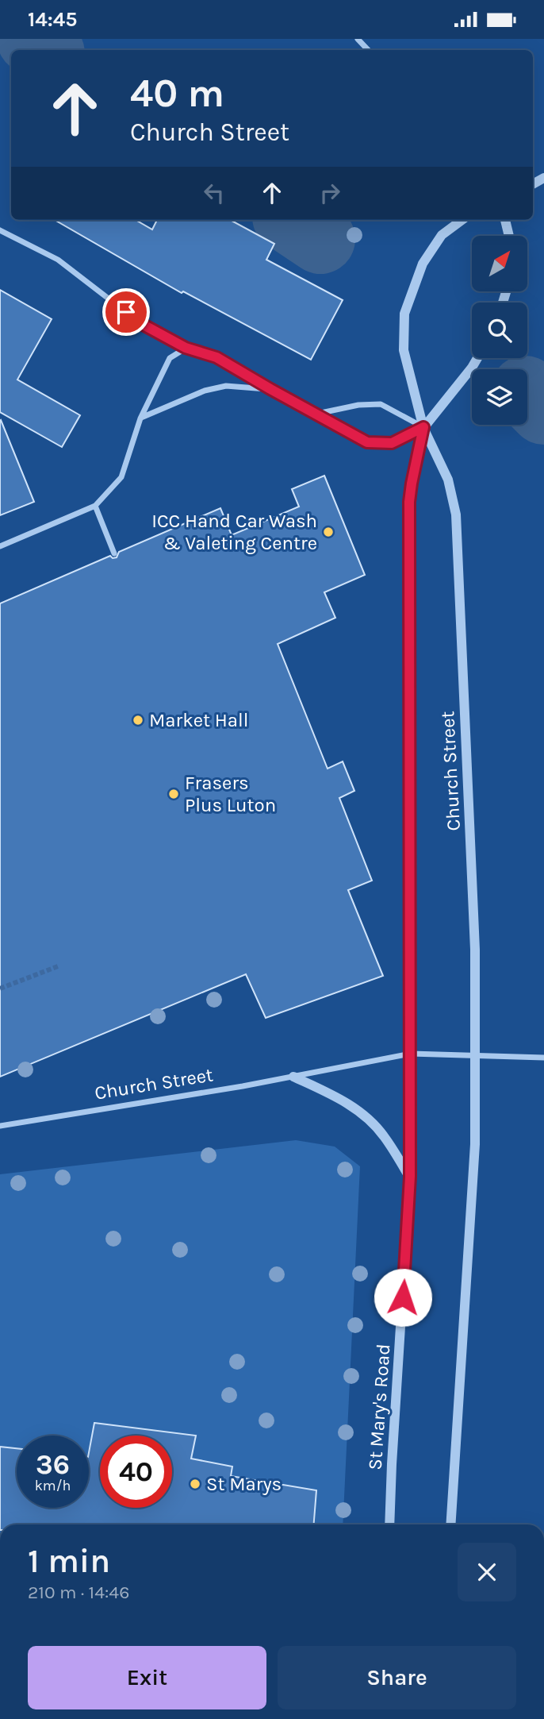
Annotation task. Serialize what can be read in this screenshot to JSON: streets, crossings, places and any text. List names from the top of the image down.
{
  "streets": {
    "street": ["Church Street", "St Mary's Road"]
  },
  "crossings": [
    ["Church Street", "St Mary's Road"]
  ],
  "places": [
    "ICC Hand Car Wash & Valeting Centre",
    "Market Hall",
    "Frasers Plus Luton",
    "St Marys"
  ],
  "north": "top right",
  "page": {
    "status": "14:45",
    "turn": ["40 m", "Church Street"],
    "speed": "36 km/h",
    "limit": "40",
    "heading": ["1 min", "210 m · 14:46"],
    "buttons": ["Exit", "Share"]
  }
}
